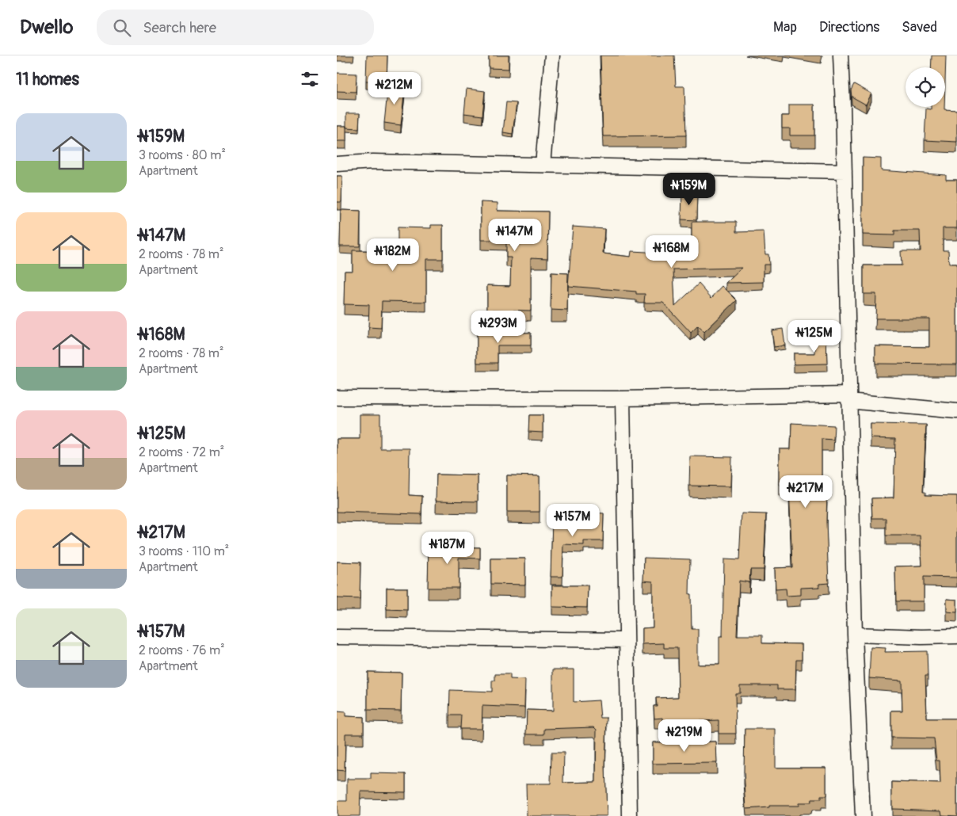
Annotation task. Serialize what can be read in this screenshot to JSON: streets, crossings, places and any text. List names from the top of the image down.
{
  "page": {
    "header": "Dwello",
    "search": "Search here",
    "nav": ["Map", "Directions", "Saved"],
    "heading": "11 homes",
    "price": [
      "₦212M",
      "₦159M",
      "₦147M",
      "₦168M",
      "₦182M",
      "₦293M",
      "₦125M",
      "₦217M",
      "₦157M",
      "₦187M",
      "₦219M"
    ],
    "list": [
      {
        "name": "₦159M",
        "note": "3 rooms · 80 m² · Apartment"
      },
      {
        "name": "₦147M",
        "note": "2 rooms · 78 m² · Apartment"
      },
      {
        "name": "₦168M",
        "note": "2 rooms · 78 m² · Apartment"
      },
      {
        "name": "₦125M",
        "note": "2 rooms · 72 m² · Apartment"
      },
      {
        "name": "₦217M",
        "note": "3 rooms · 110 m² · Apartment"
      },
      {
        "name": "₦157M",
        "note": "2 rooms · 76 m² · Apartment"
      }
    ]
  }
}
